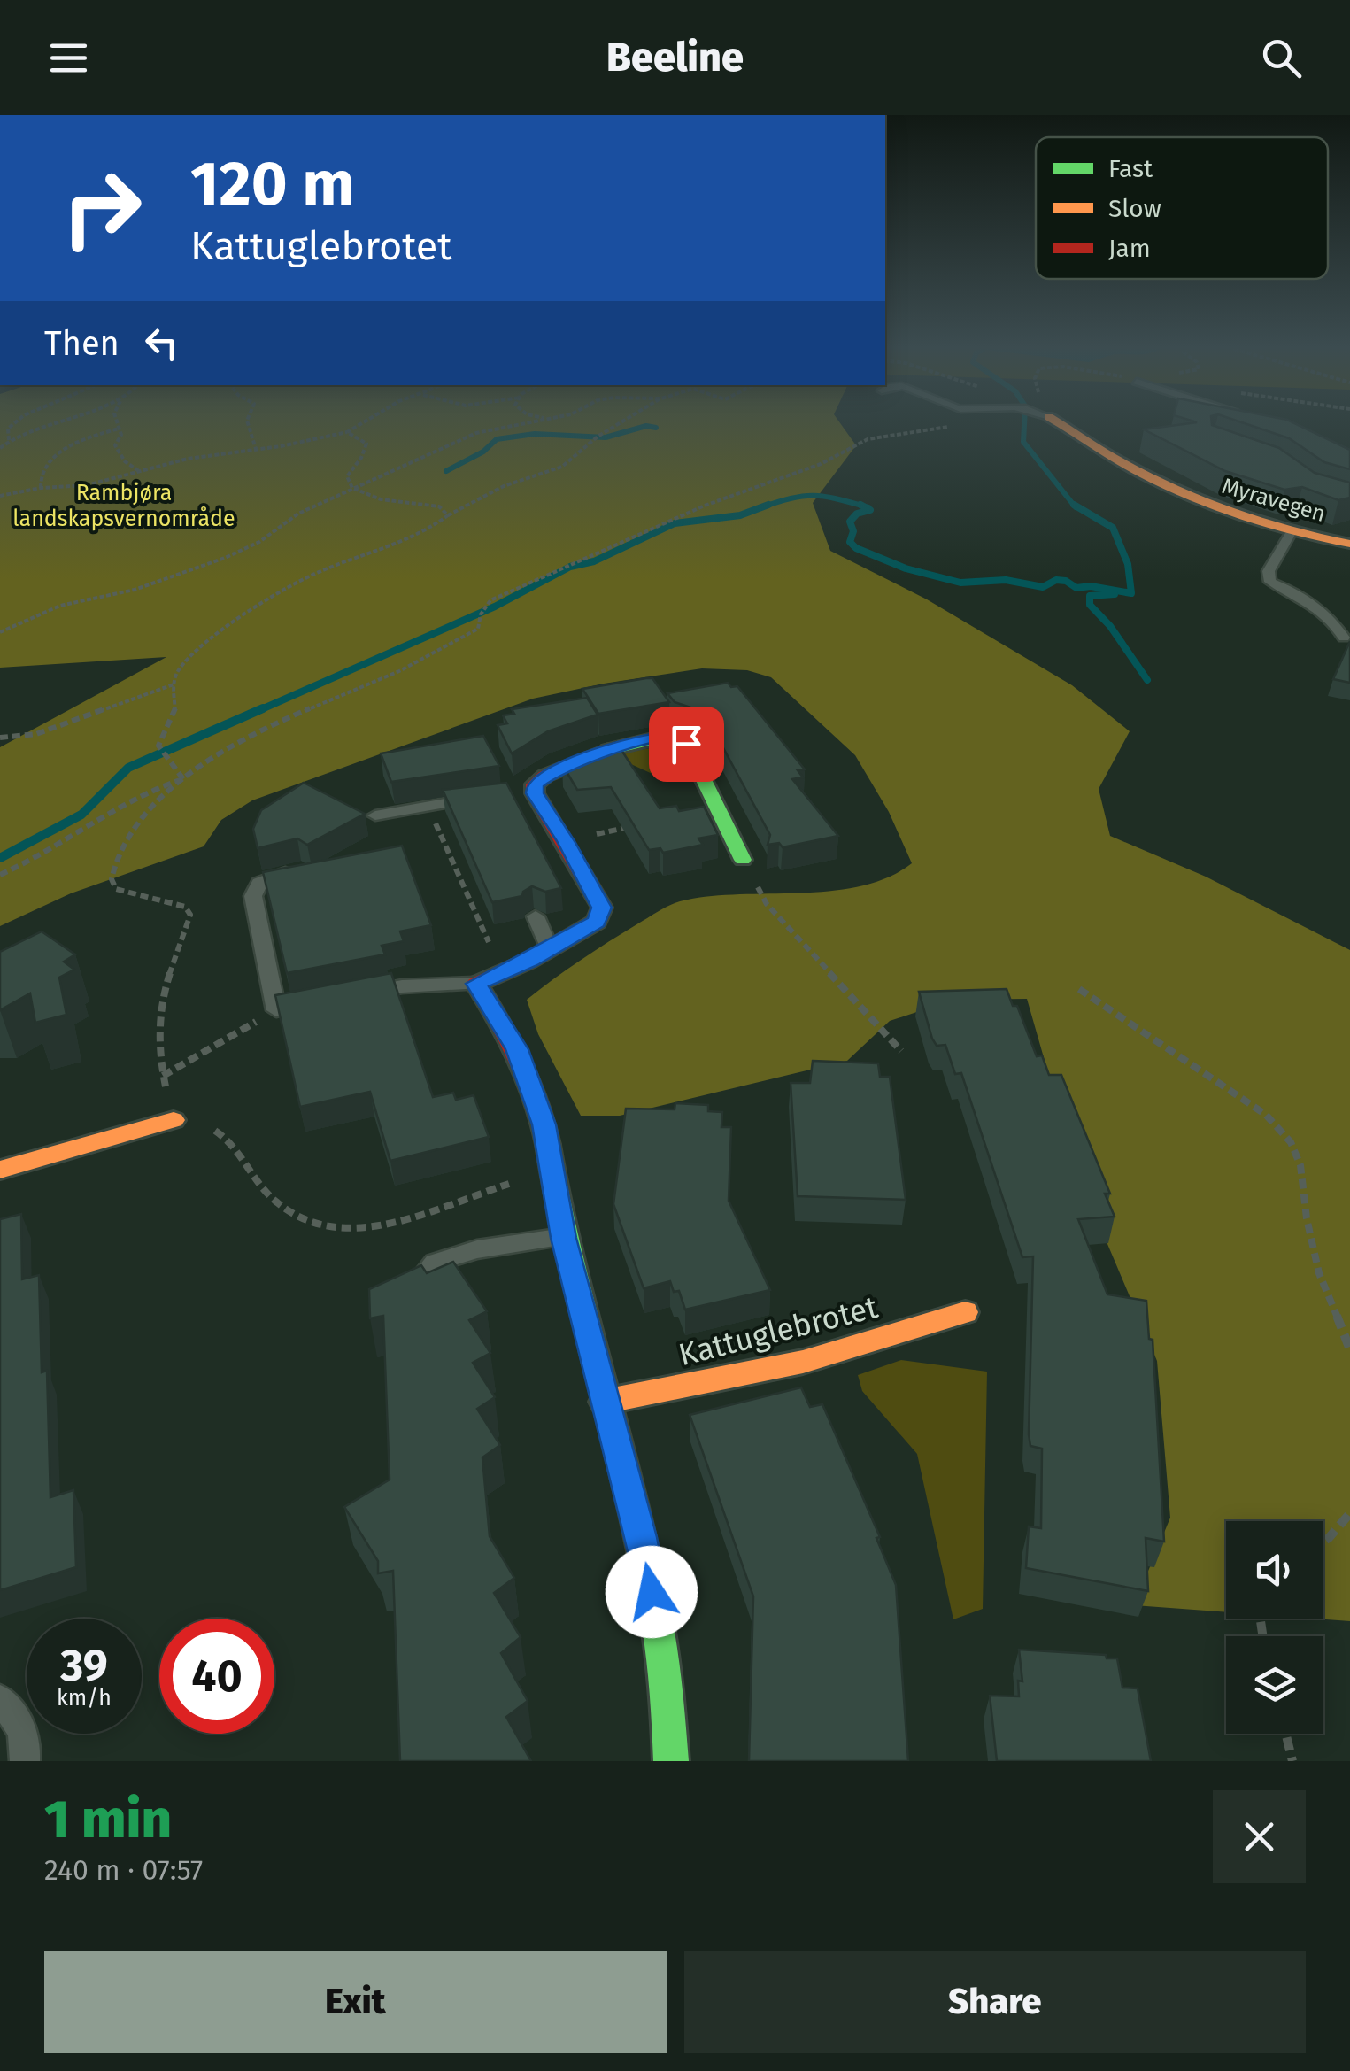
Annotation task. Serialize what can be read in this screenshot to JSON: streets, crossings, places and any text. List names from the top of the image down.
{
  "streets": {
    "street": ["Myravegen", "Kattuglebrotet"]
  },
  "parks": ["Rambjøra landskapsvernområde"],
  "legend": ["Fast", "Slow", "Jam"],
  "page": {
    "header": "Beeline",
    "turn": ["120 m", "Kattuglebrotet"],
    "then": "Then",
    "speed": "39 km/h",
    "limit": "40",
    "heading": ["1 min", "240 m · 07:57"],
    "buttons": ["Exit", "Share"]
  }
}
